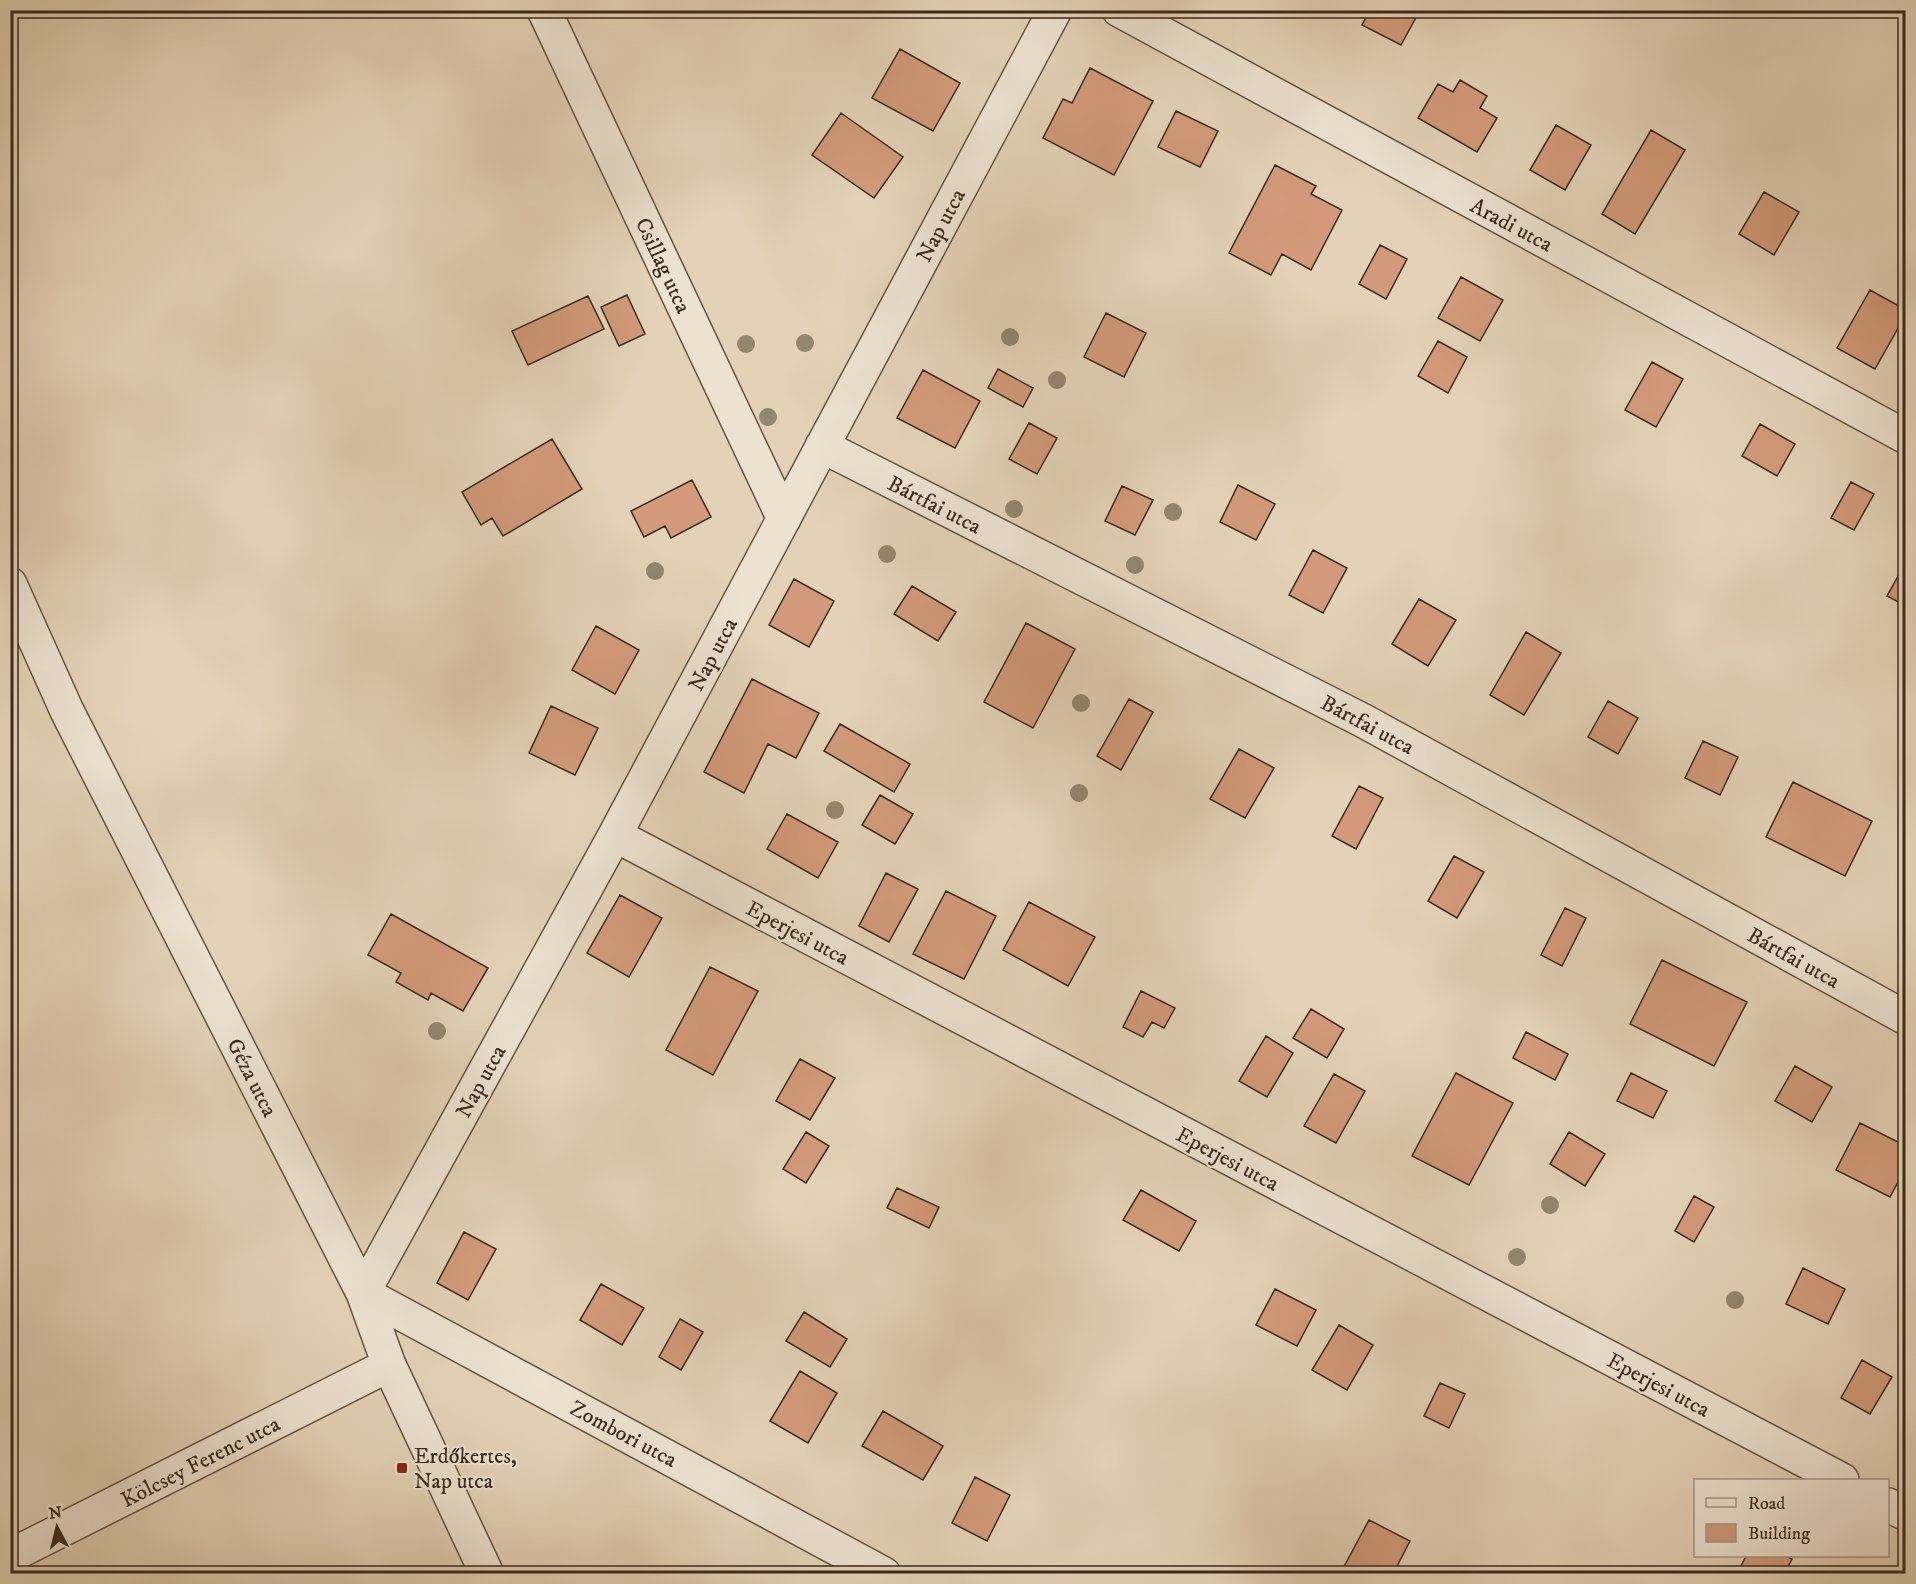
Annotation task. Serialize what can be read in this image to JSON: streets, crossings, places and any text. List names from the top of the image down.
{
  "streets": {
    "street": [
      "Aradi utca",
      "Nap utca",
      "Csillag utca",
      "Bártfai utca",
      "Eperjesi utca",
      "Géza utca",
      "Zombori utca",
      "Kölcsey Ferenc utca"
    ]
  },
  "crossings": [
    ["Nap utca", "Csillag utca"],
    ["Nap utca", "Bártfai utca"],
    ["Nap utca", "Eperjesi utca"],
    ["Nap utca", "Géza utca"],
    ["Nap utca", "Zombori utca"],
    ["Géza utca", "Zombori utca"],
    ["Géza utca", "Kölcsey Ferenc utca"]
  ],
  "places": {
    "transit": ["Erdőkertes, Nap utca"]
  },
  "legend": ["Road", "Building"],
  "north": "top"
}
